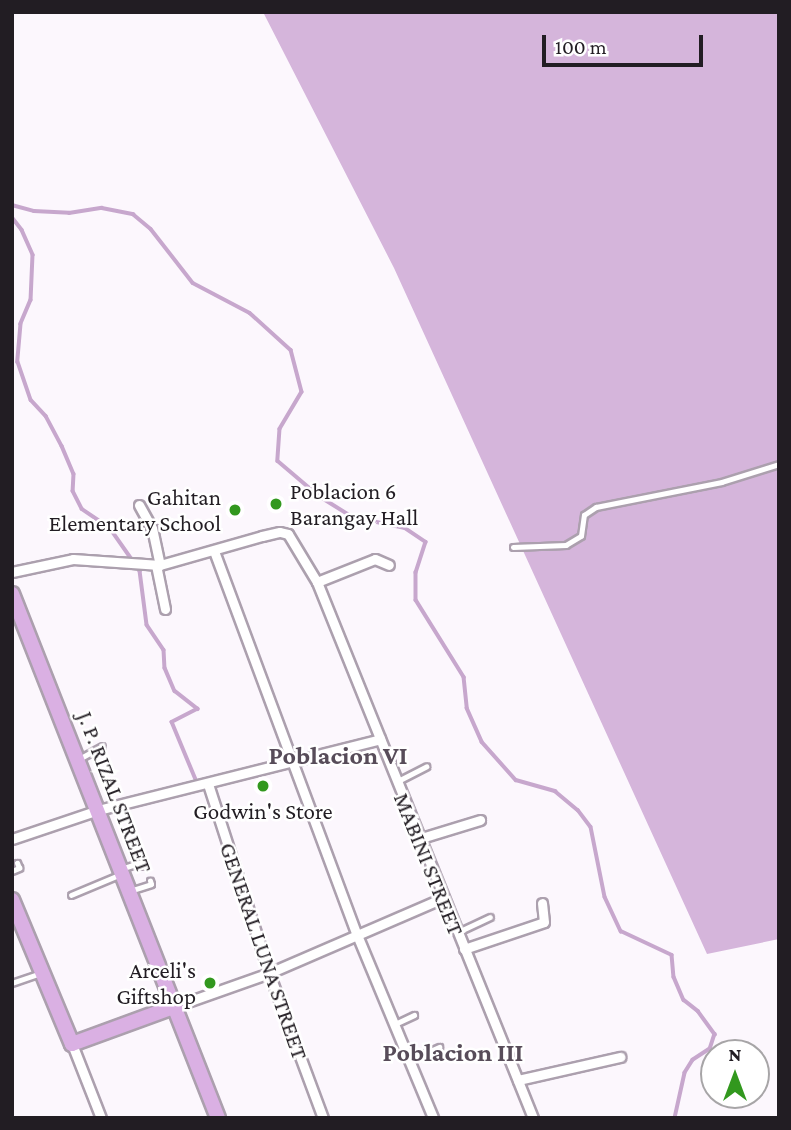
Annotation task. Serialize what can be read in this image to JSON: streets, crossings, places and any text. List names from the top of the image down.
{
  "streets": {
    "main road": ["J. P. RIZAL STREET"],
    "street": ["MABINI STREET", "GENERAL LUNA STREET"]
  },
  "districts": ["Poblacion VI", "Poblacion III"],
  "places": [
    "Poblacion 6 Barangay Hall",
    "Gahitan Elementary School",
    "Godwin's Store",
    "Arceli's Giftshop"
  ],
  "scale_bar": "100 m",
  "north": "top"
}
